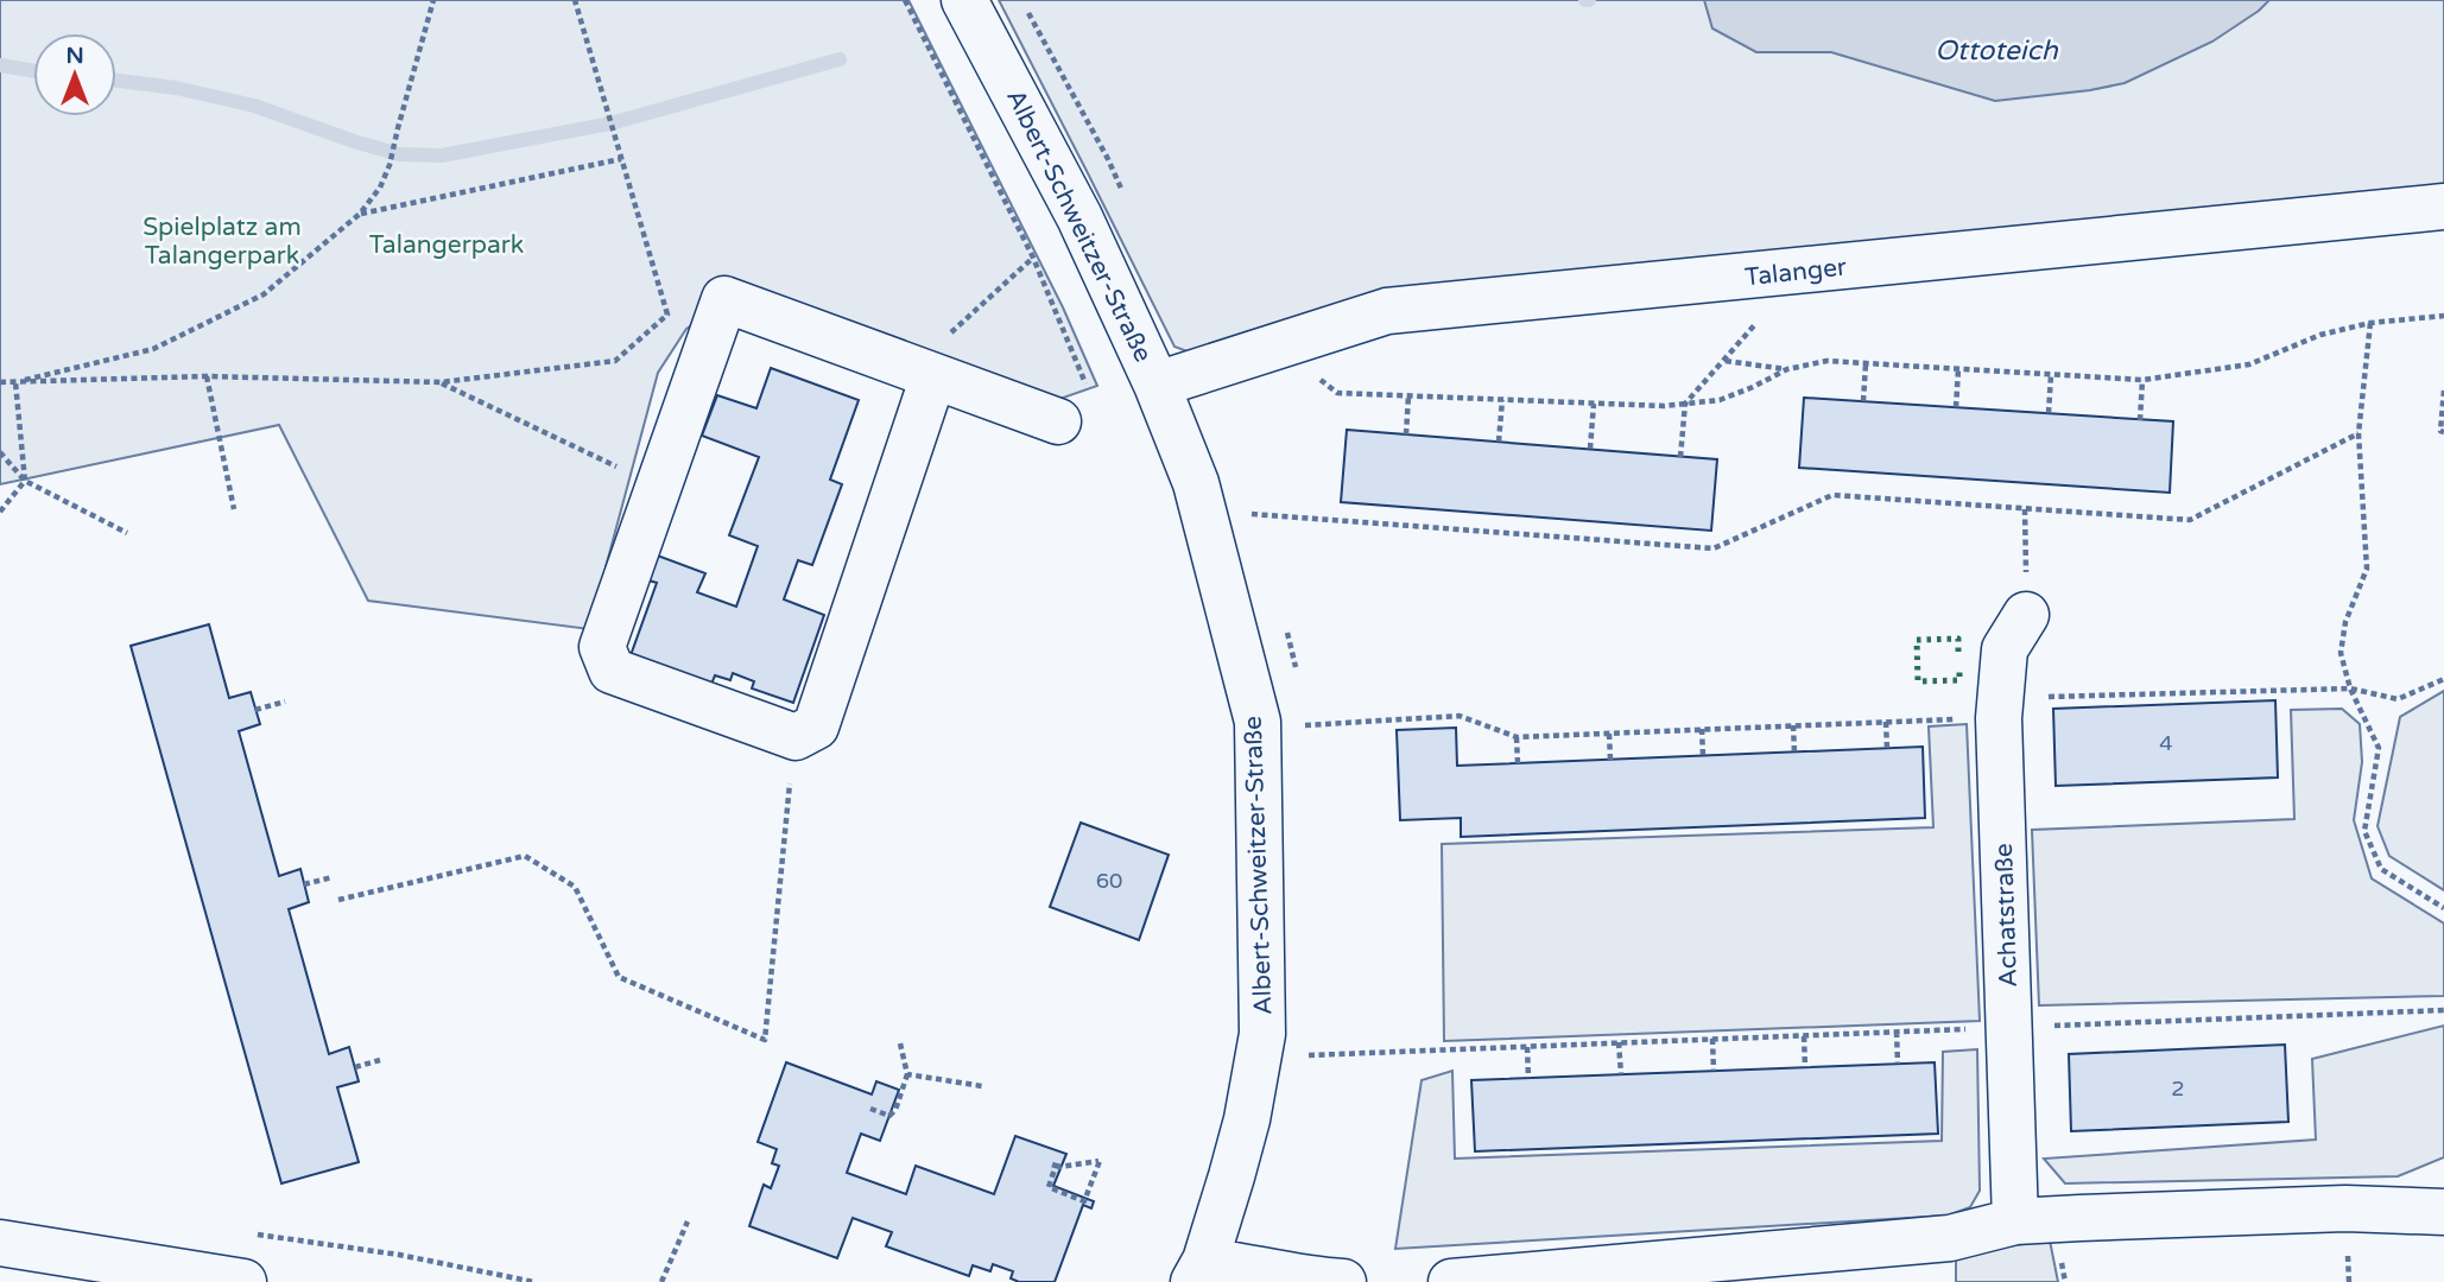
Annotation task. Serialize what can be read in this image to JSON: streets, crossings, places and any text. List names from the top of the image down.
{
  "streets": {
    "street": ["Albert-Schweitzer-Straße", "Talanger", "Achatstraße"]
  },
  "crossings": [
    ["Albert-Schweitzer-Straße", "Talanger"]
  ],
  "water": ["Ottoteich"],
  "parks": ["Spielplatz am Talangerpark", "Talangerpark"],
  "house_numbers": ["4", "60", "2"],
  "north": "top"
}
